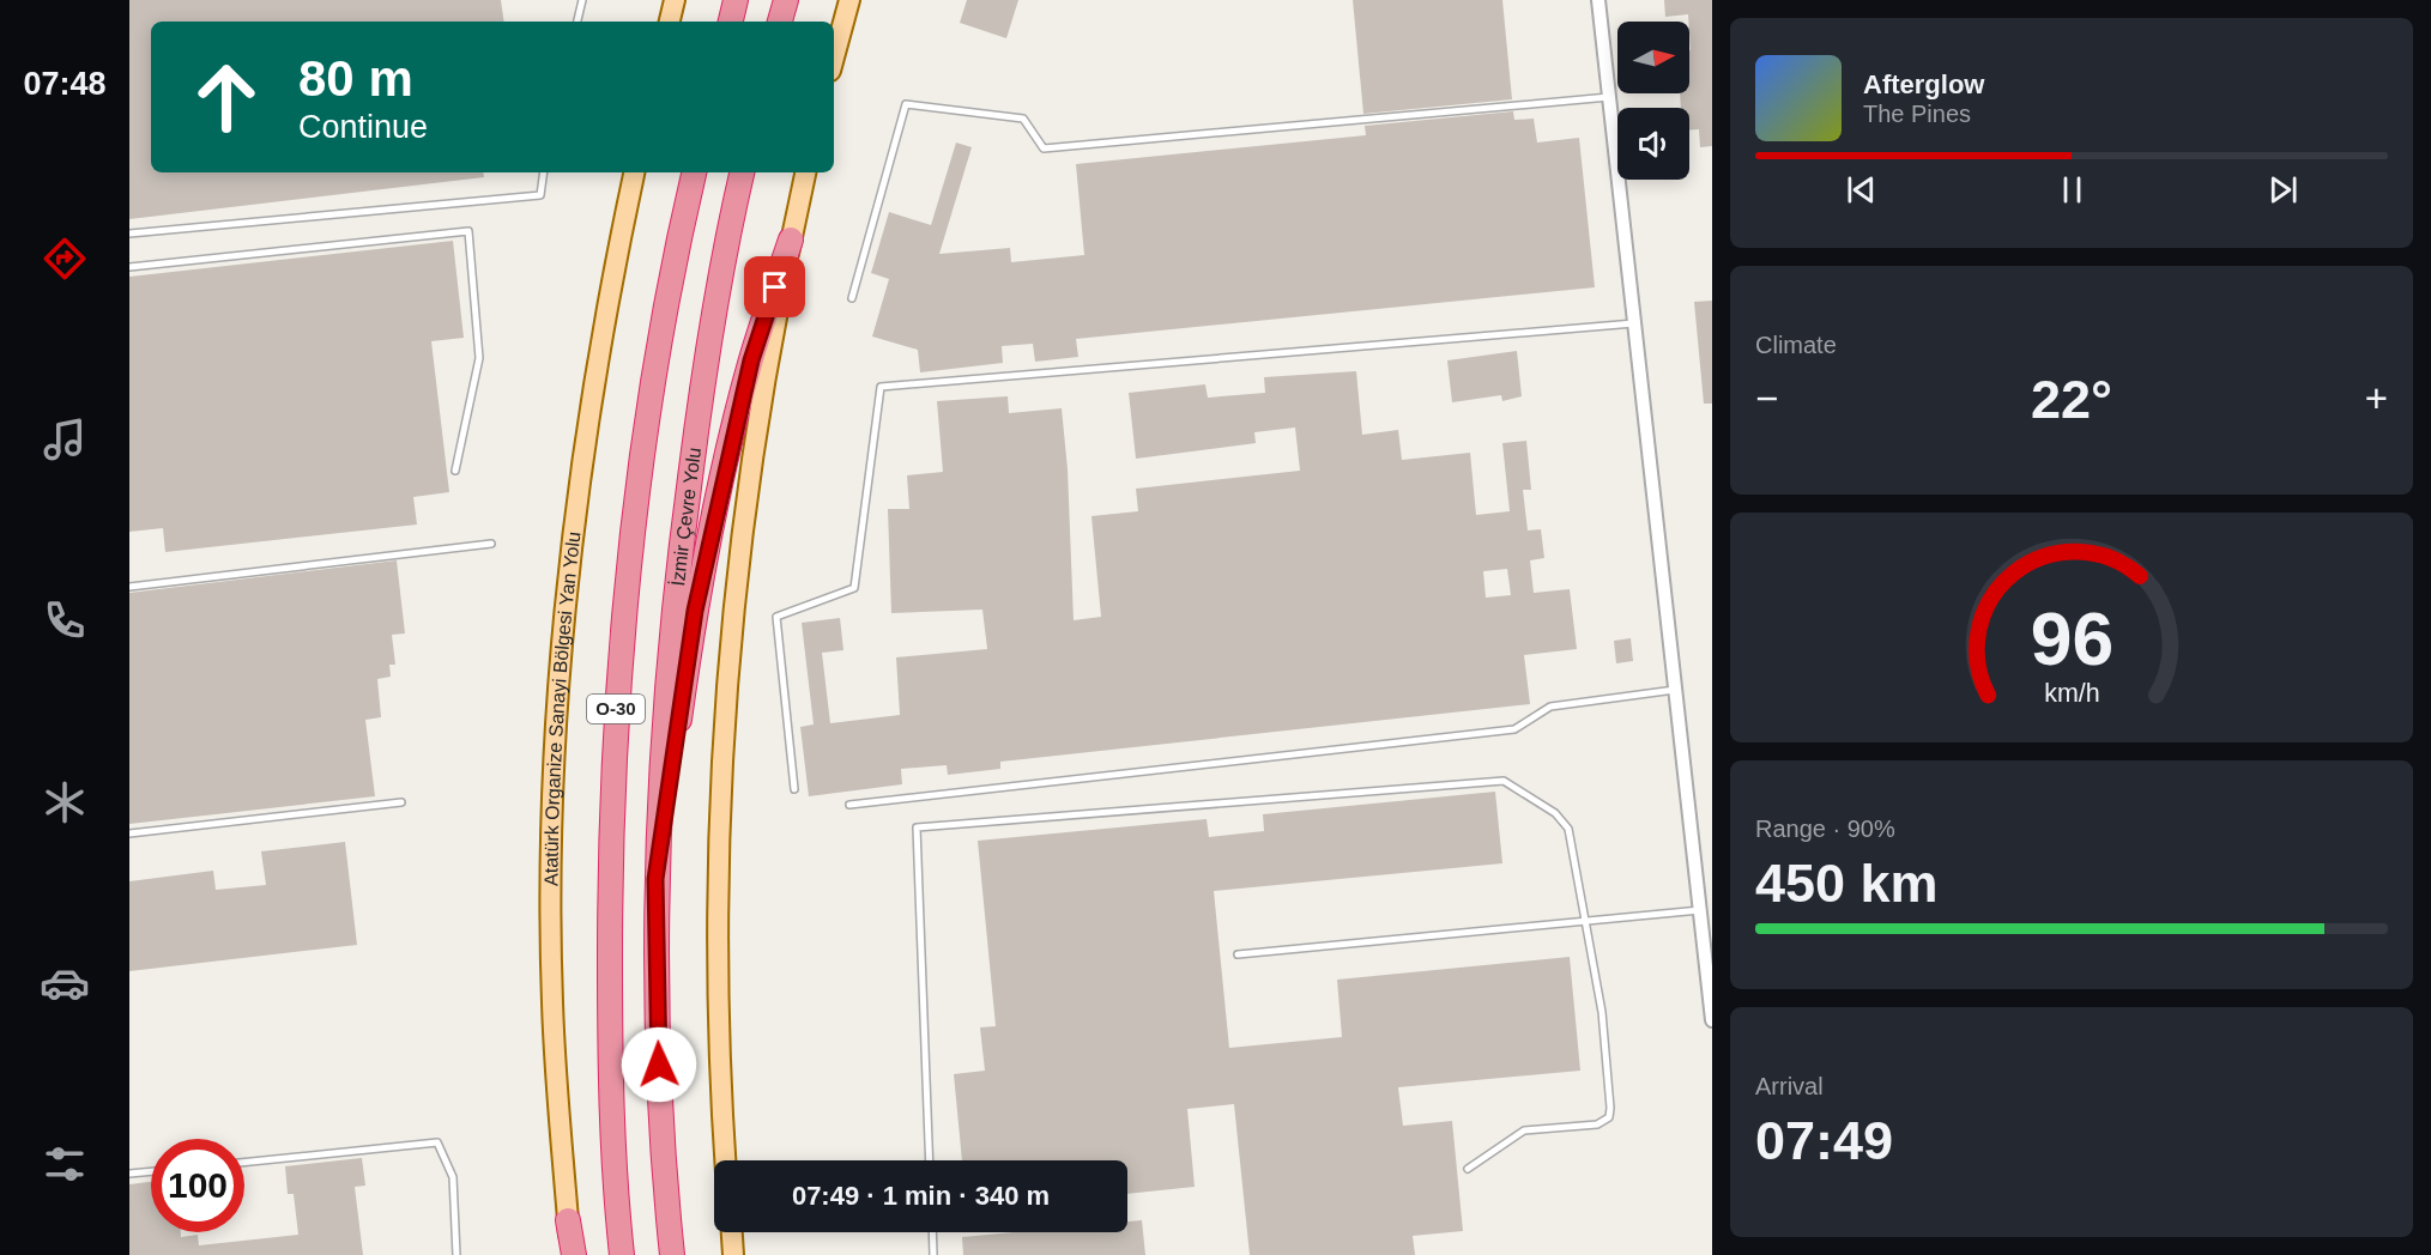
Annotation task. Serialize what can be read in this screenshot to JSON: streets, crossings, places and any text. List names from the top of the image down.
{
  "streets": {
    "highway": ["İzmir Çevre Yolu", "O-30"],
    "main road": ["Atatürk Organize Sanayi Bölgesi Yan Yolu"]
  },
  "north": "right",
  "page": {
    "tabs": "07:48",
    "turn": ["80 m", "Continue"],
    "song": ["Afterglow", "The Pines"],
    "tile": [
      "Climate",
      ["Range · 90%", "450 km"],
      ["Arrival", "07:49"]
    ],
    "heat": ["−", "22°", "+"],
    "limit": "100",
    "trip": "07:49 · 1 min · 340 m",
    "gauge": ["96", "km/h"]
  }
}
